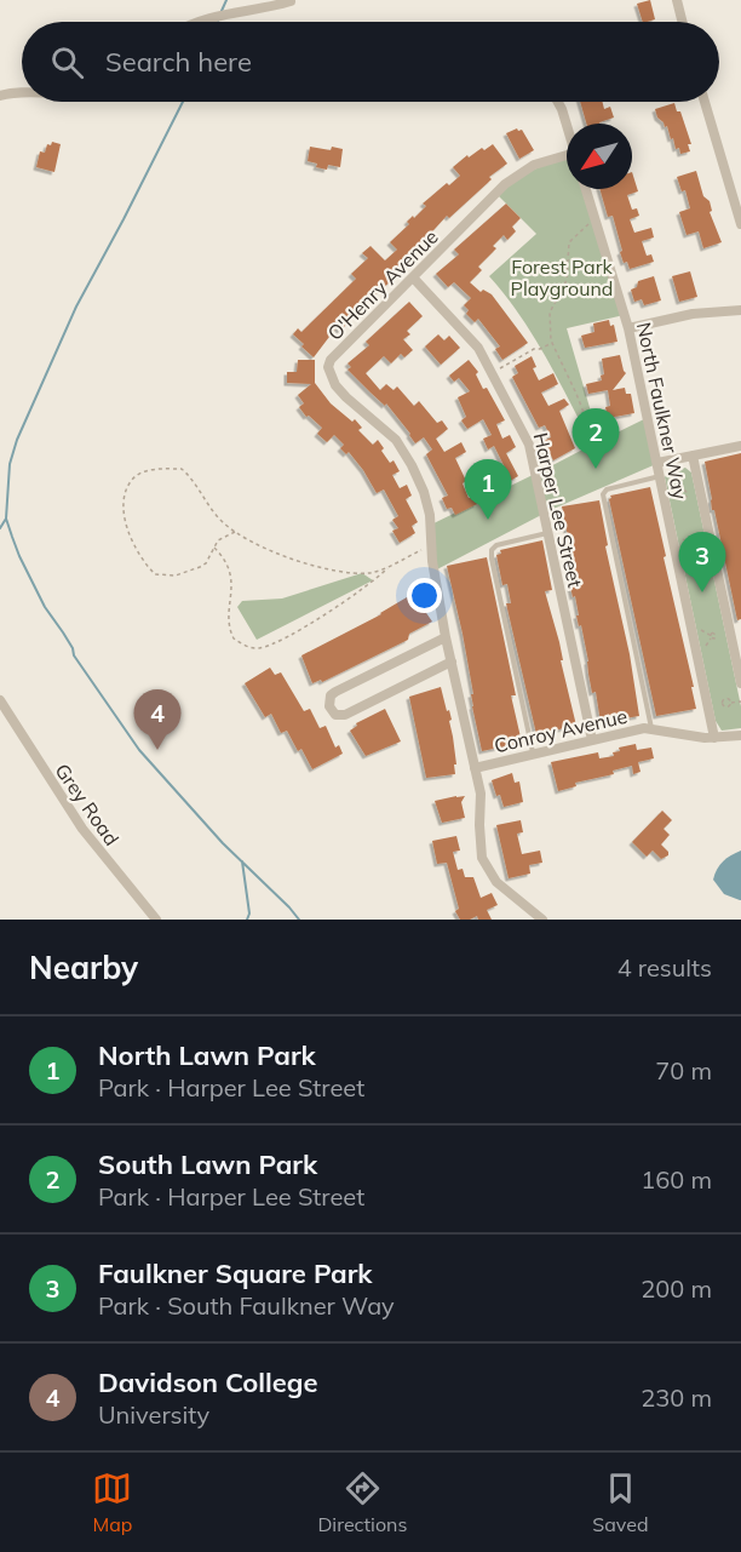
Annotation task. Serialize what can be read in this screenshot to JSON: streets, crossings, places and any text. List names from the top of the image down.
{
  "streets": {
    "street": [
      "O'Henry Avenue",
      "North Faulkner Way",
      "Harper Lee Street",
      "Conroy Avenue",
      "Grey Road"
    ]
  },
  "crossings": [
    ["O'Henry Avenue", "Harper Lee Street"],
    ["O'Henry Avenue", "Conroy Avenue"],
    ["North Faulkner Way", "Conroy Avenue"],
    ["Harper Lee Street", "Conroy Avenue"]
  ],
  "parks": ["Forest Park Playground"],
  "north": "bottom left",
  "page": {
    "search": "Search here",
    "pins": [
      "2",
      "1",
      "3",
      "4"
    ],
    "heading": ["Nearby", "4 results"],
    "list": [
      {
        "mark": "1",
        "name": "North Lawn Park",
        "note": "Park · Harper Lee Street",
        "value": "70 m"
      },
      {
        "mark": "2",
        "name": "South Lawn Park",
        "note": "Park · Harper Lee Street",
        "value": "160 m"
      },
      {
        "mark": "3",
        "name": "Faulkner Square Park",
        "note": "Park · South Faulkner Way",
        "value": "200 m"
      },
      {
        "mark": "4",
        "name": "Davidson College",
        "note": "University",
        "value": "230 m"
      }
    ],
    "nav": ["Map", "Directions", "Saved"]
  }
}
